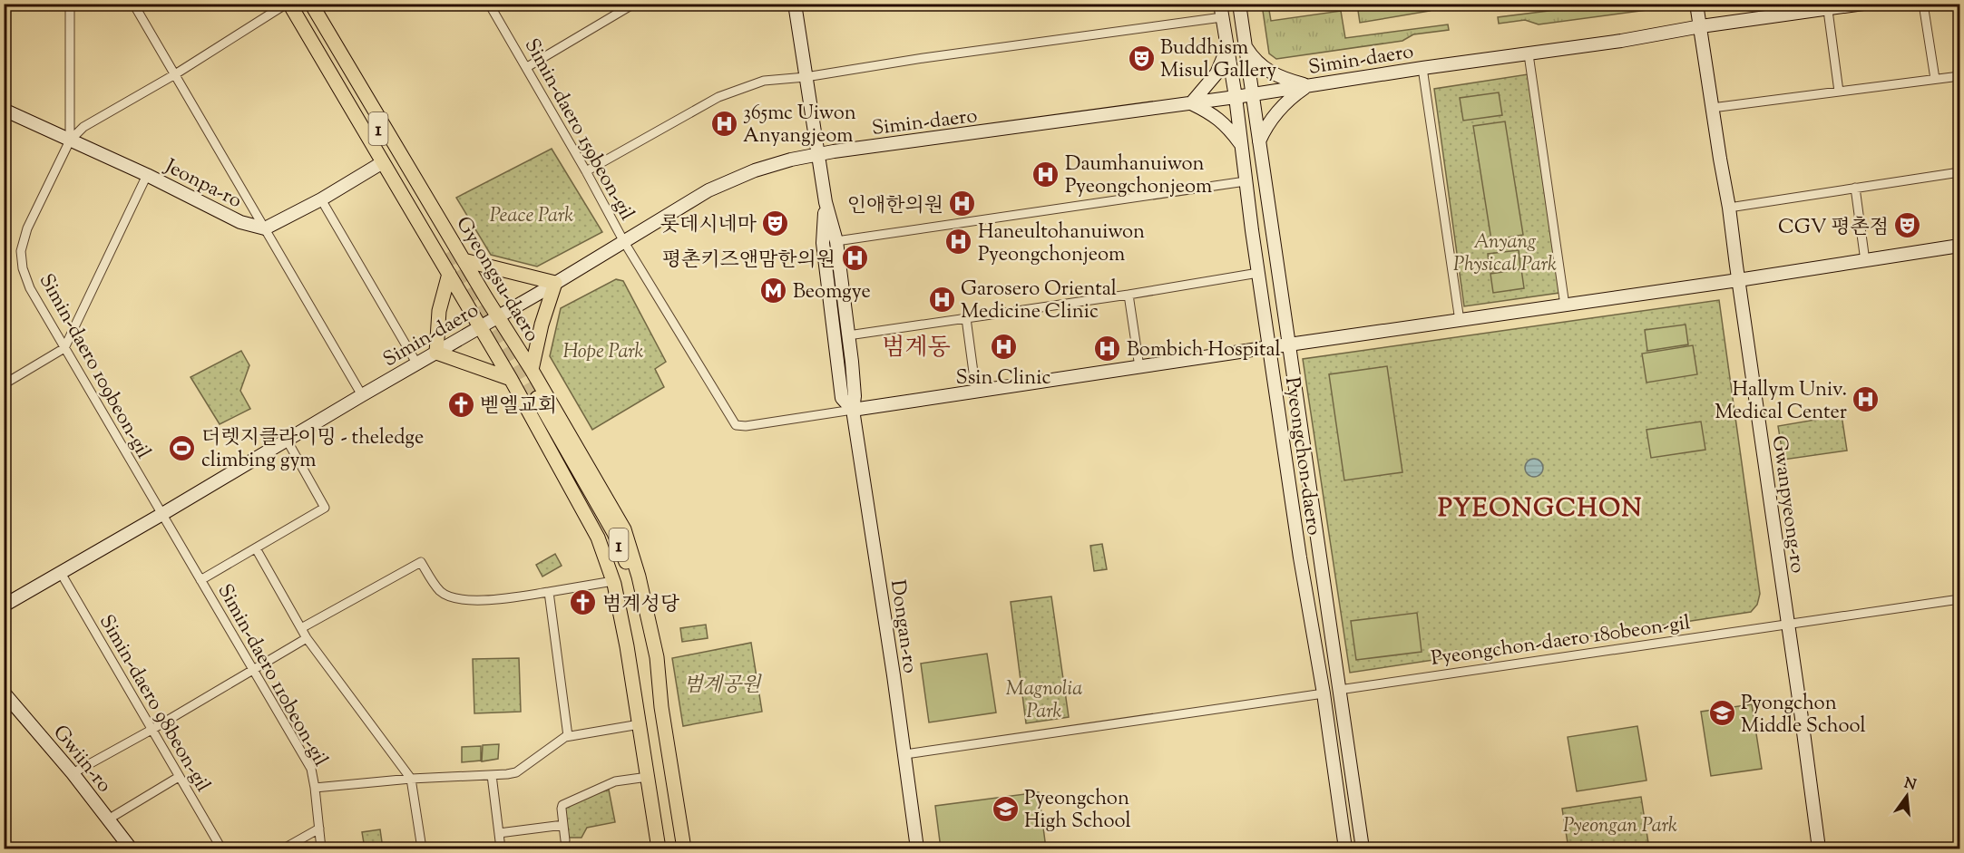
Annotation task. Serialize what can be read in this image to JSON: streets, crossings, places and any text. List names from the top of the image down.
{
  "streets": {
    "main road": ["1", "Gyeongsu-daero"],
    "street": [
      "Simin-daero",
      "Simin-daero 159beon-gil",
      "Jeonpa-ro",
      "Simin-daero 109beon-gil",
      "Pyeongchon-daero",
      "Gwanpyeong-ro",
      "Dongan-ro",
      "Pyeongchon-daero 180beon-gil",
      "Simin-daero 110beon-gil",
      "Simin-daero 98beon-gil",
      "Gwiin-ro"
    ]
  },
  "crossings": [
    ["Simin-daero", "Simin-daero 159beon-gil"],
    ["Simin-daero", "Gyeongsu-daero"],
    ["Simin-daero", "Simin-daero 109beon-gil"],
    ["Simin-daero", "Pyeongchon-daero"],
    ["Simin-daero", "Gwanpyeong-ro"],
    ["Simin-daero", "Dongan-ro"],
    ["Simin-daero", "Simin-daero 110beon-gil"],
    ["Simin-daero", "Simin-daero 98beon-gil"],
    ["Simin-daero 159beon-gil", "Dongan-ro"],
    ["Jeonpa-ro", "Simin-daero 109beon-gil"],
    ["Simin-daero 109beon-gil", "Simin-daero 110beon-gil"],
    ["Pyeongchon-daero", "Pyeongchon-daero 180beon-gil"],
    ["Gwanpyeong-ro", "Pyeongchon-daero 180beon-gil"]
  ],
  "districts": ["범계동", "PYEONGCHON"],
  "parks": [
    "Peace Park",
    "Anyang Physical Park",
    "Hope Park",
    "범계공원",
    "Magnolia Park",
    "Pyeongan Park"
  ],
  "places": {
    "theatre": ["Buddhism Misul Gallery", "롯데시네마", "CGV 평촌점"],
    "hospital": [
      "365mc Uiwon Anyangjeom",
      "Daumhanuiwon Pyeongchonjeom",
      "인애한의원",
      "Haneultohanuiwon Pyeongchonjeom",
      "평촌키즈앤맘한의원",
      "Garosero Oriental Medicine Clinic",
      "Ssin Clinic",
      "Bombich Hospital",
      "Hallym Univ. Medical Center"
    ],
    "metro station": ["Beomgye"],
    "church": ["벧엘교회", "범계성당"],
    "sports": ["더렛지클라이밍 - theledge climbing gym"],
    "school or university": ["Pyongchon Middle School", "Pyeongchon High School"]
  },
  "north": "top"
}
